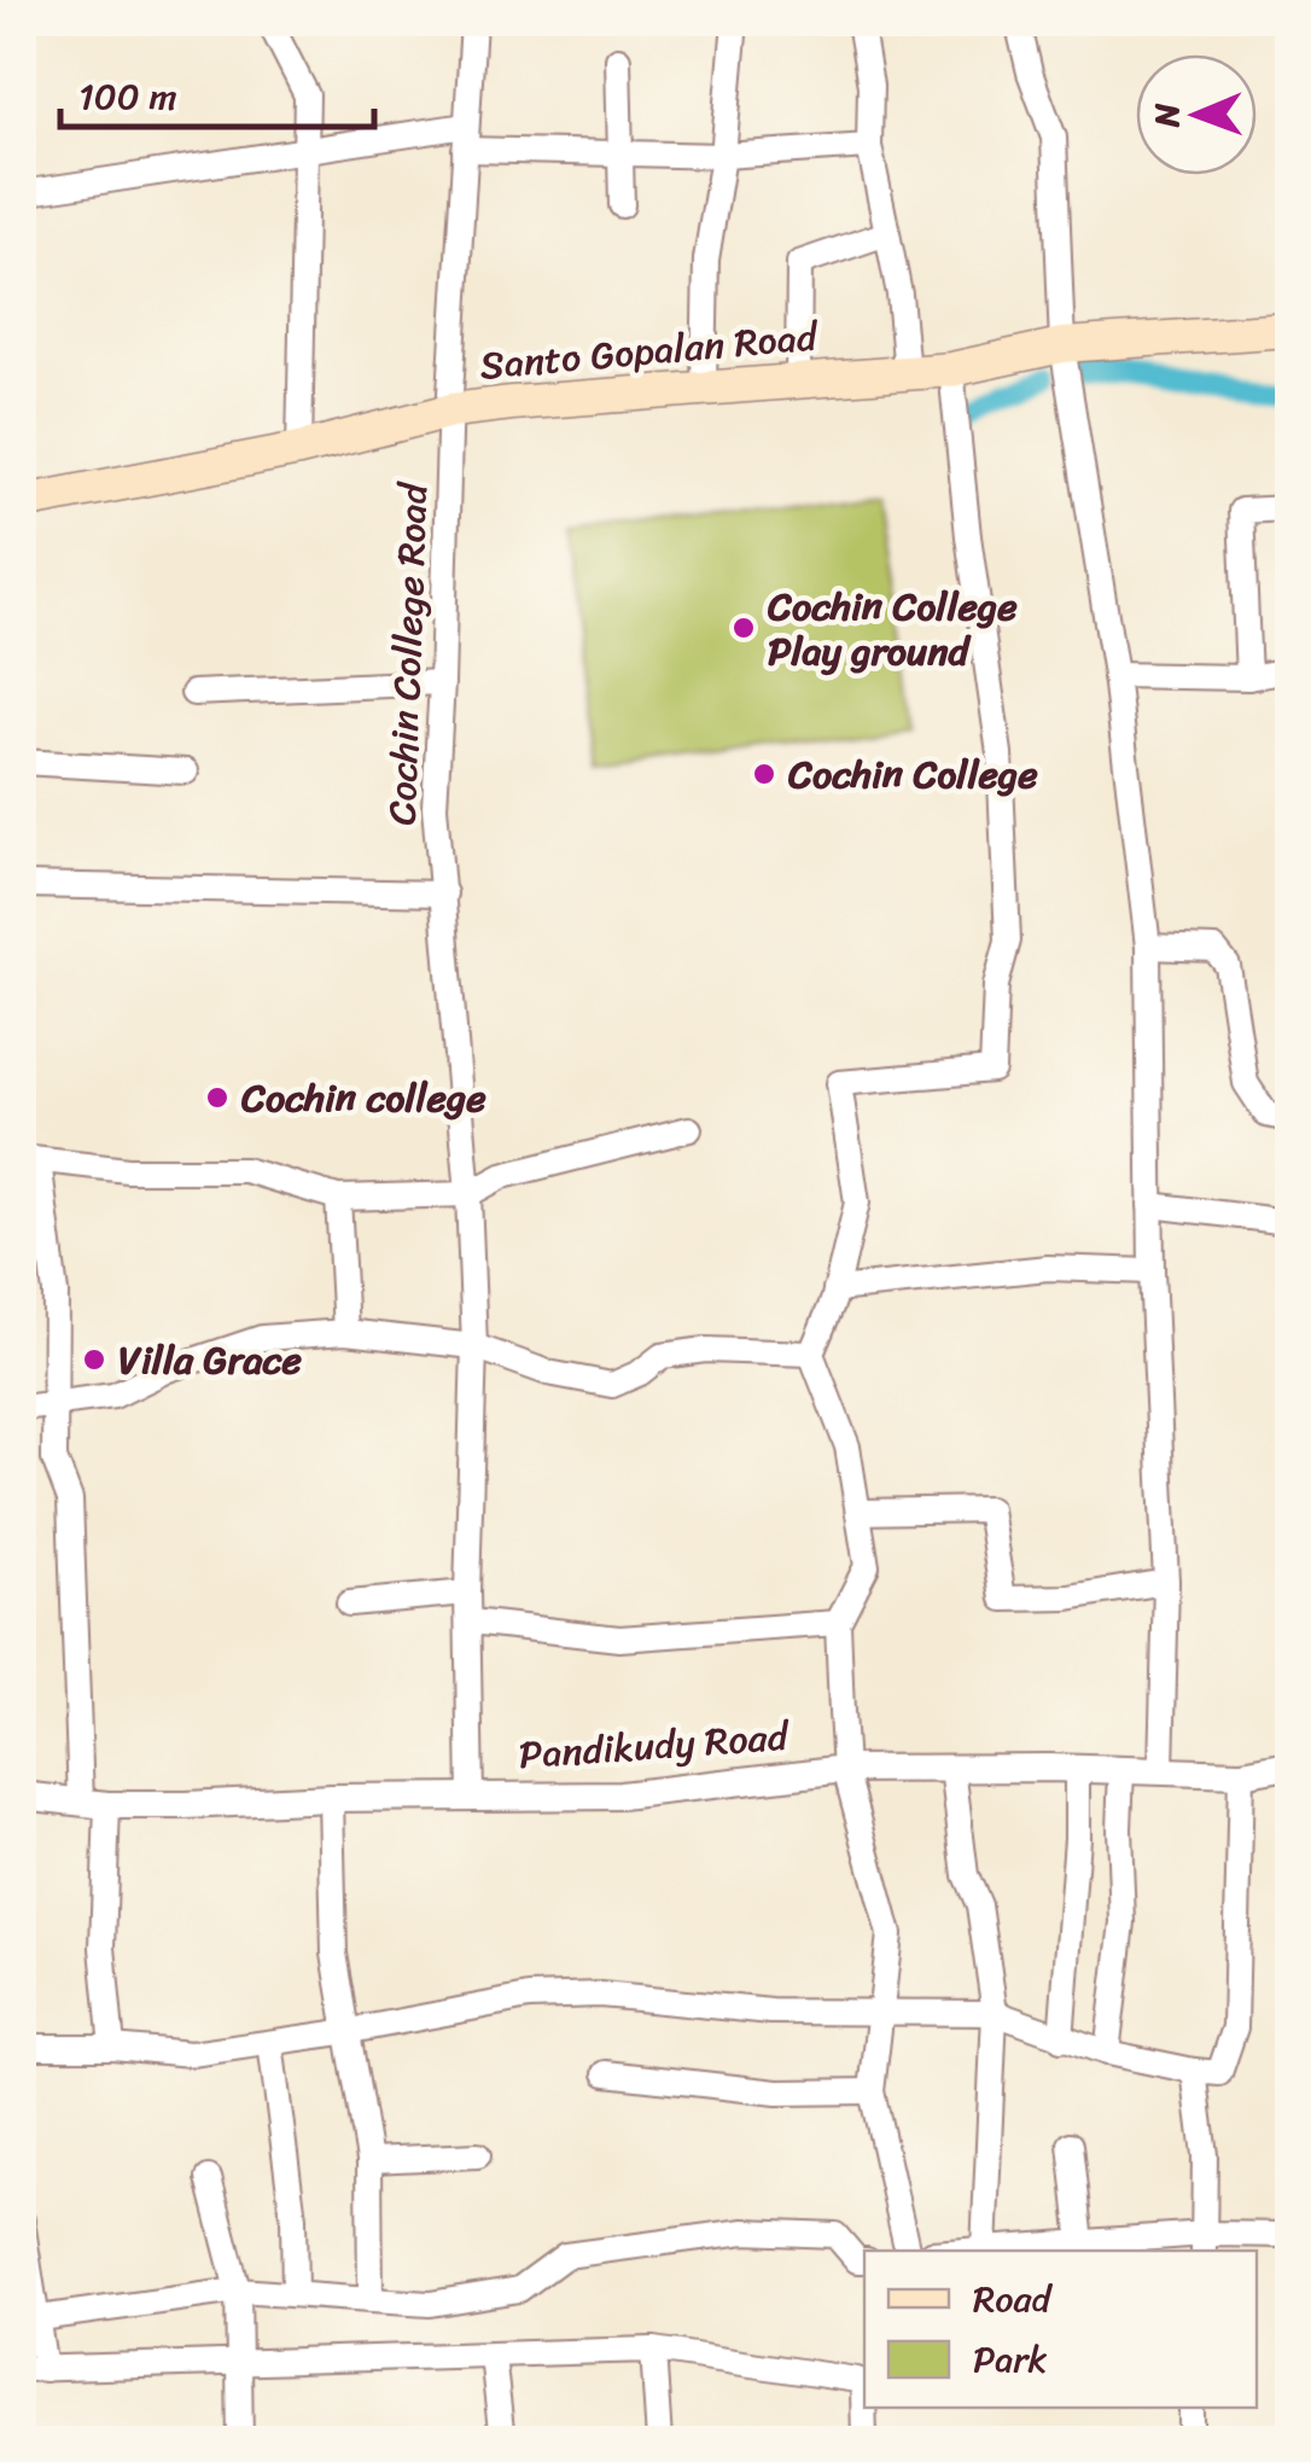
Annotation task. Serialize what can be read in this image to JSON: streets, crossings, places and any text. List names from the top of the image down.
{
  "streets": {
    "main road": ["Santo Gopalan Road"],
    "street": ["Cochin College Road", "Pandikudy Road"]
  },
  "crossings": [
    ["Santo Gopalan Road", "Cochin College Road"],
    ["Cochin College Road", "Pandikudy Road"]
  ],
  "places": [
    "Cochin College Play ground",
    "Cochin College",
    "Cochin college",
    "Villa Grace"
  ],
  "legend": ["Road", "Park"],
  "scale_bar": "100 m",
  "north": "left"
}
